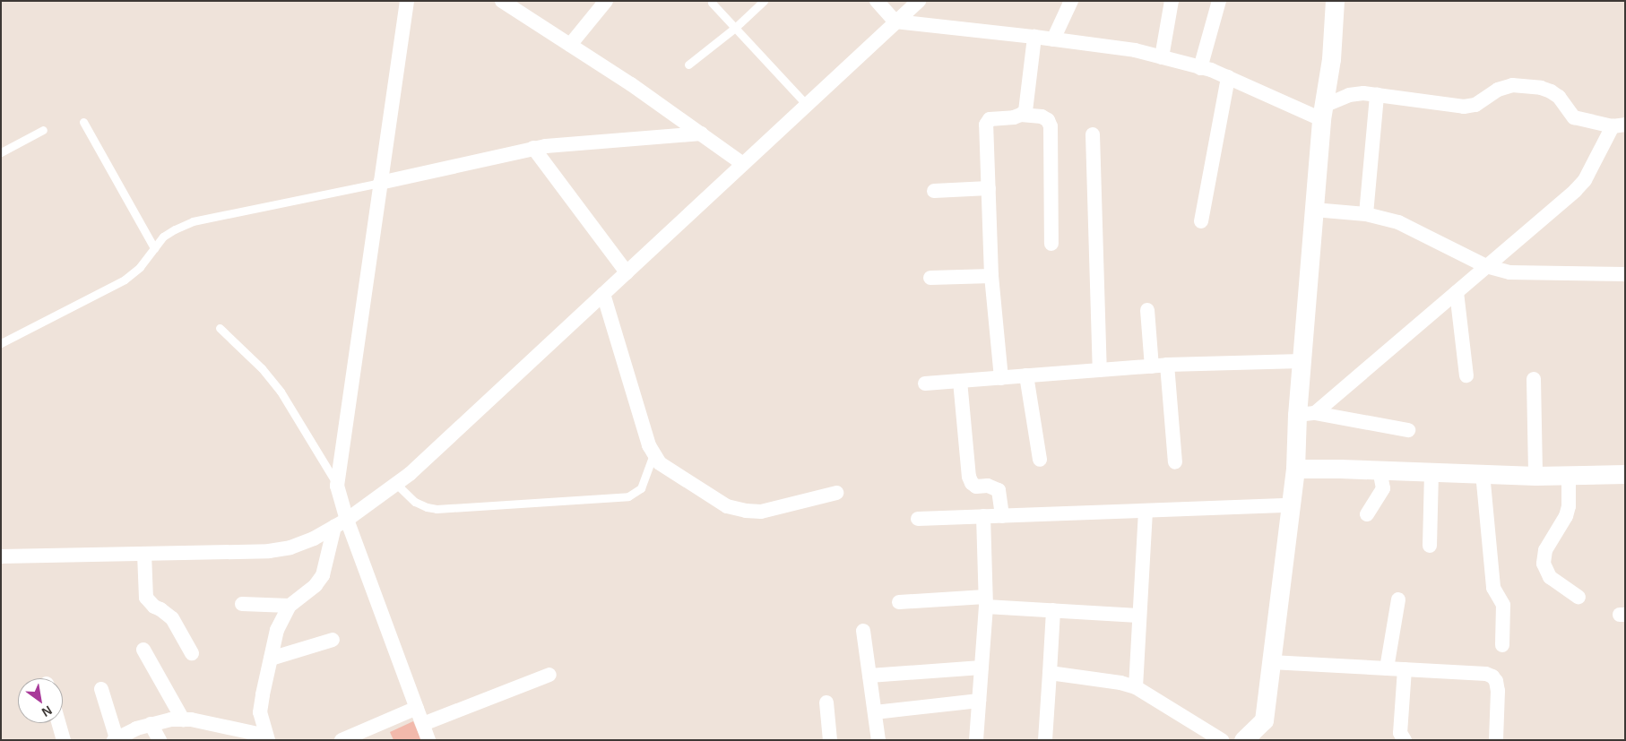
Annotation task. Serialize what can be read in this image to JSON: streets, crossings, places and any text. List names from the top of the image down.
{
  "north": "bottom right"
}
